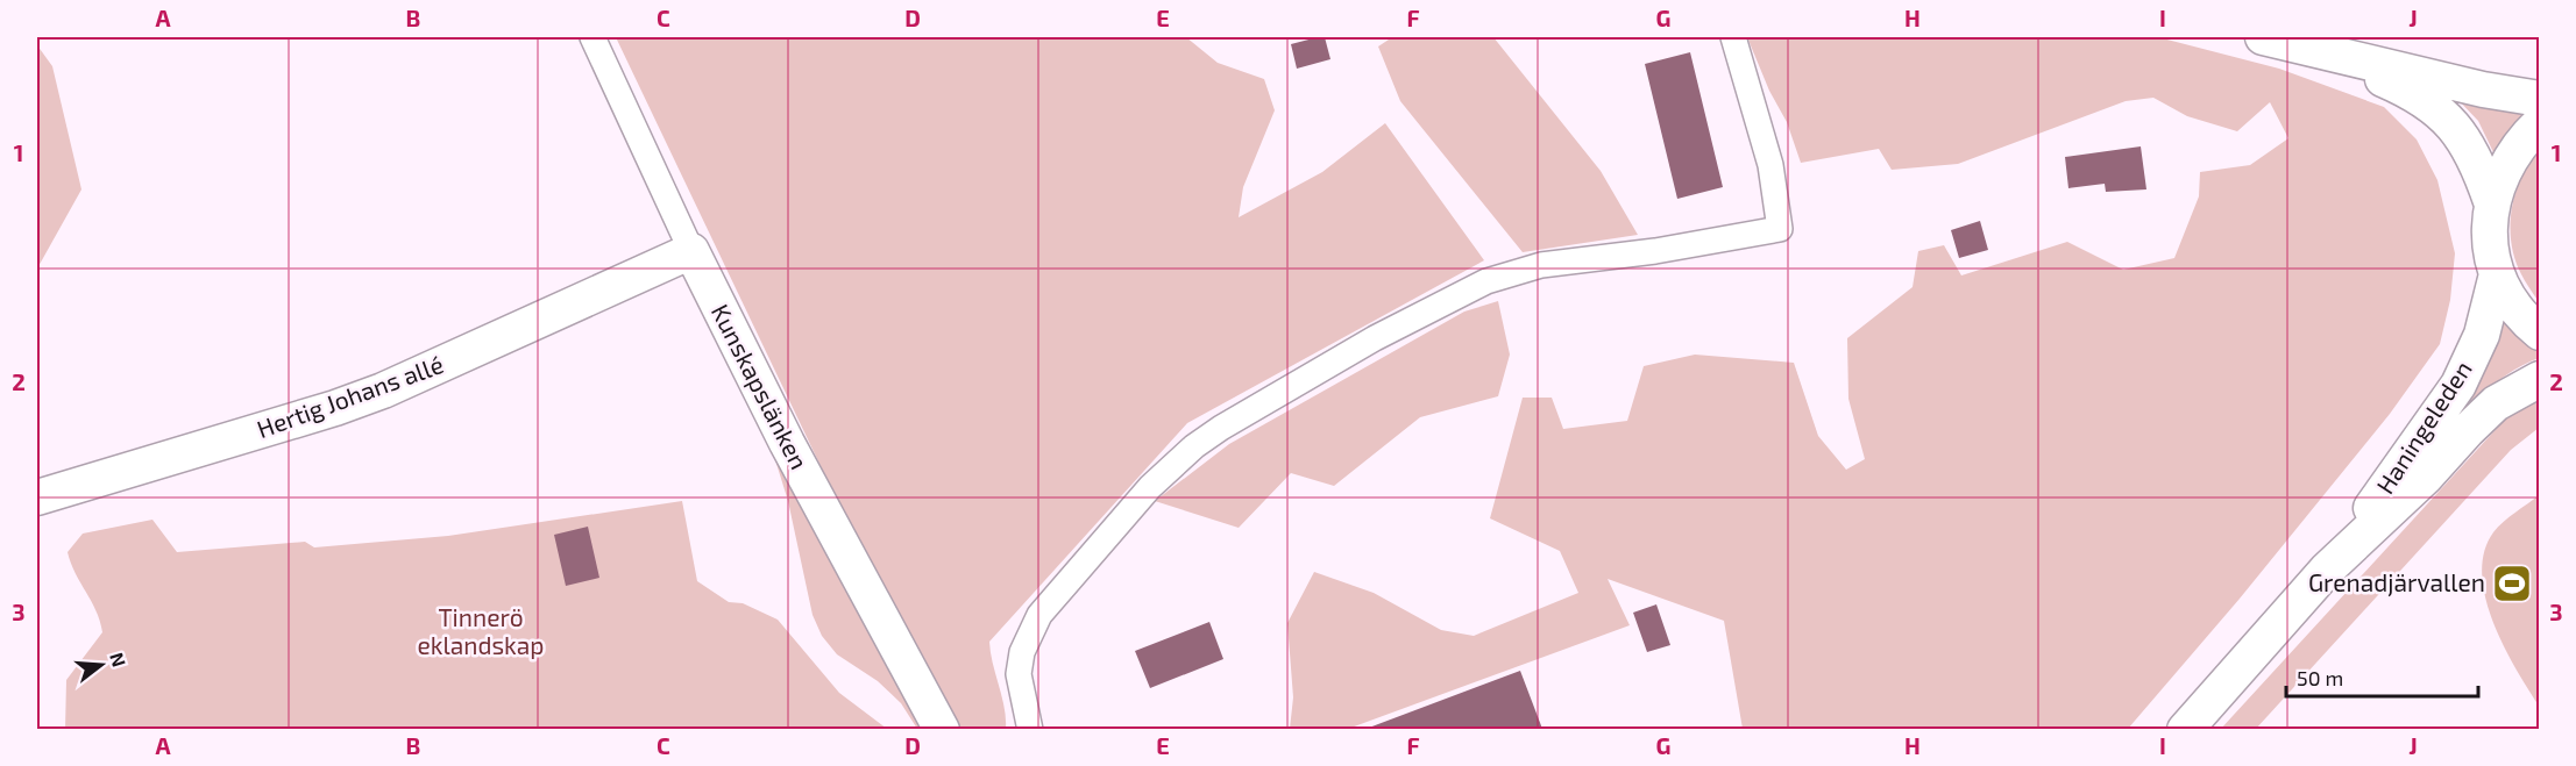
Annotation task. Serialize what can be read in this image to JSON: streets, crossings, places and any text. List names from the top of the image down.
{
  "streets": {
    "main road": ["Kunskapslänken", "Hertig Johans allé", "Haningeleden"]
  },
  "crossings": [
    ["Kunskapslänken", "Hertig Johans allé"]
  ],
  "parks": ["Tinnerö eklandskap"],
  "places": {
    "sports": ["Grenadjärvallen"]
  },
  "scale_bar": "50 m",
  "north": "right",
  "grid": {
    "columns": [
      "A",
      "B",
      "C",
      "D",
      "E",
      "F",
      "G",
      "H",
      "I",
      "J"
    ],
    "rows": ["1", "2", "3"]
  }
}
